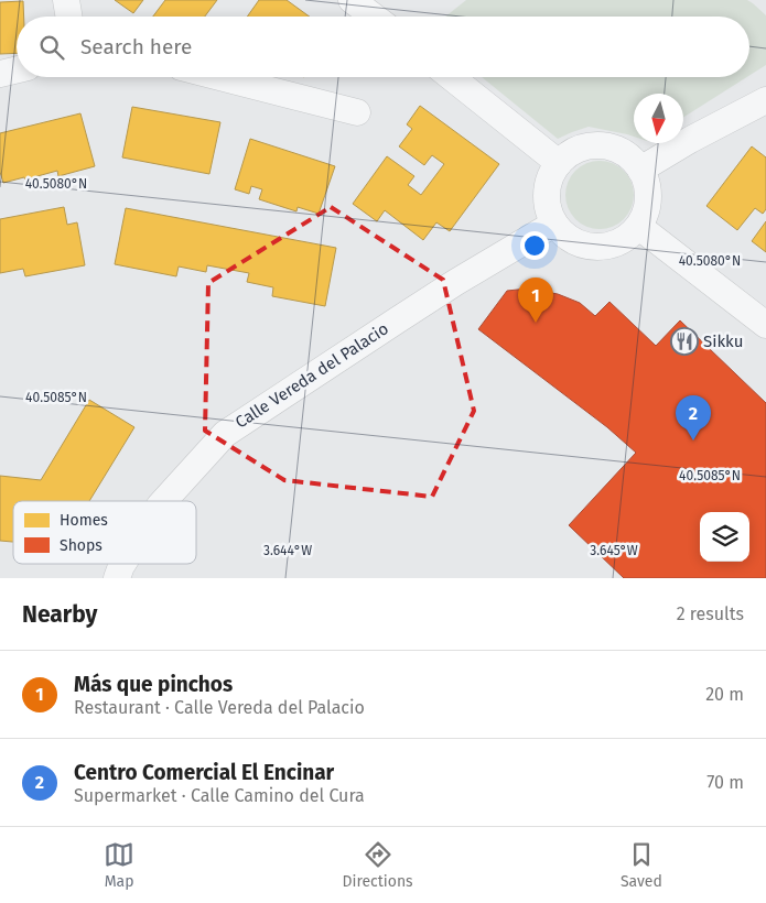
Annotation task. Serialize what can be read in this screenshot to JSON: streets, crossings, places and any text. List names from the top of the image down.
{
  "streets": {
    "street": ["Calle Vereda del Palacio"]
  },
  "places": {
    "restaurant": ["Sikku"]
  },
  "legend": ["Homes", "Shops"],
  "north": "bottom",
  "page": {
    "search": "Search here",
    "pins": ["1", "2"],
    "heading": ["Nearby", "2 results"],
    "list": [
      {
        "mark": "1",
        "name": "Más que pinchos",
        "note": "Restaurant · Calle Vereda del Palacio",
        "value": "20 m"
      },
      {
        "mark": "2",
        "name": "Centro Comercial El Encinar",
        "note": "Supermarket · Calle Camino del Cura",
        "value": "70 m"
      }
    ],
    "nav": ["Map", "Directions", "Saved"]
  },
  "coordinates": [
    "40.5080°N",
    "40.5085°N",
    "3.644°W",
    "3.645°W"
  ]
}
